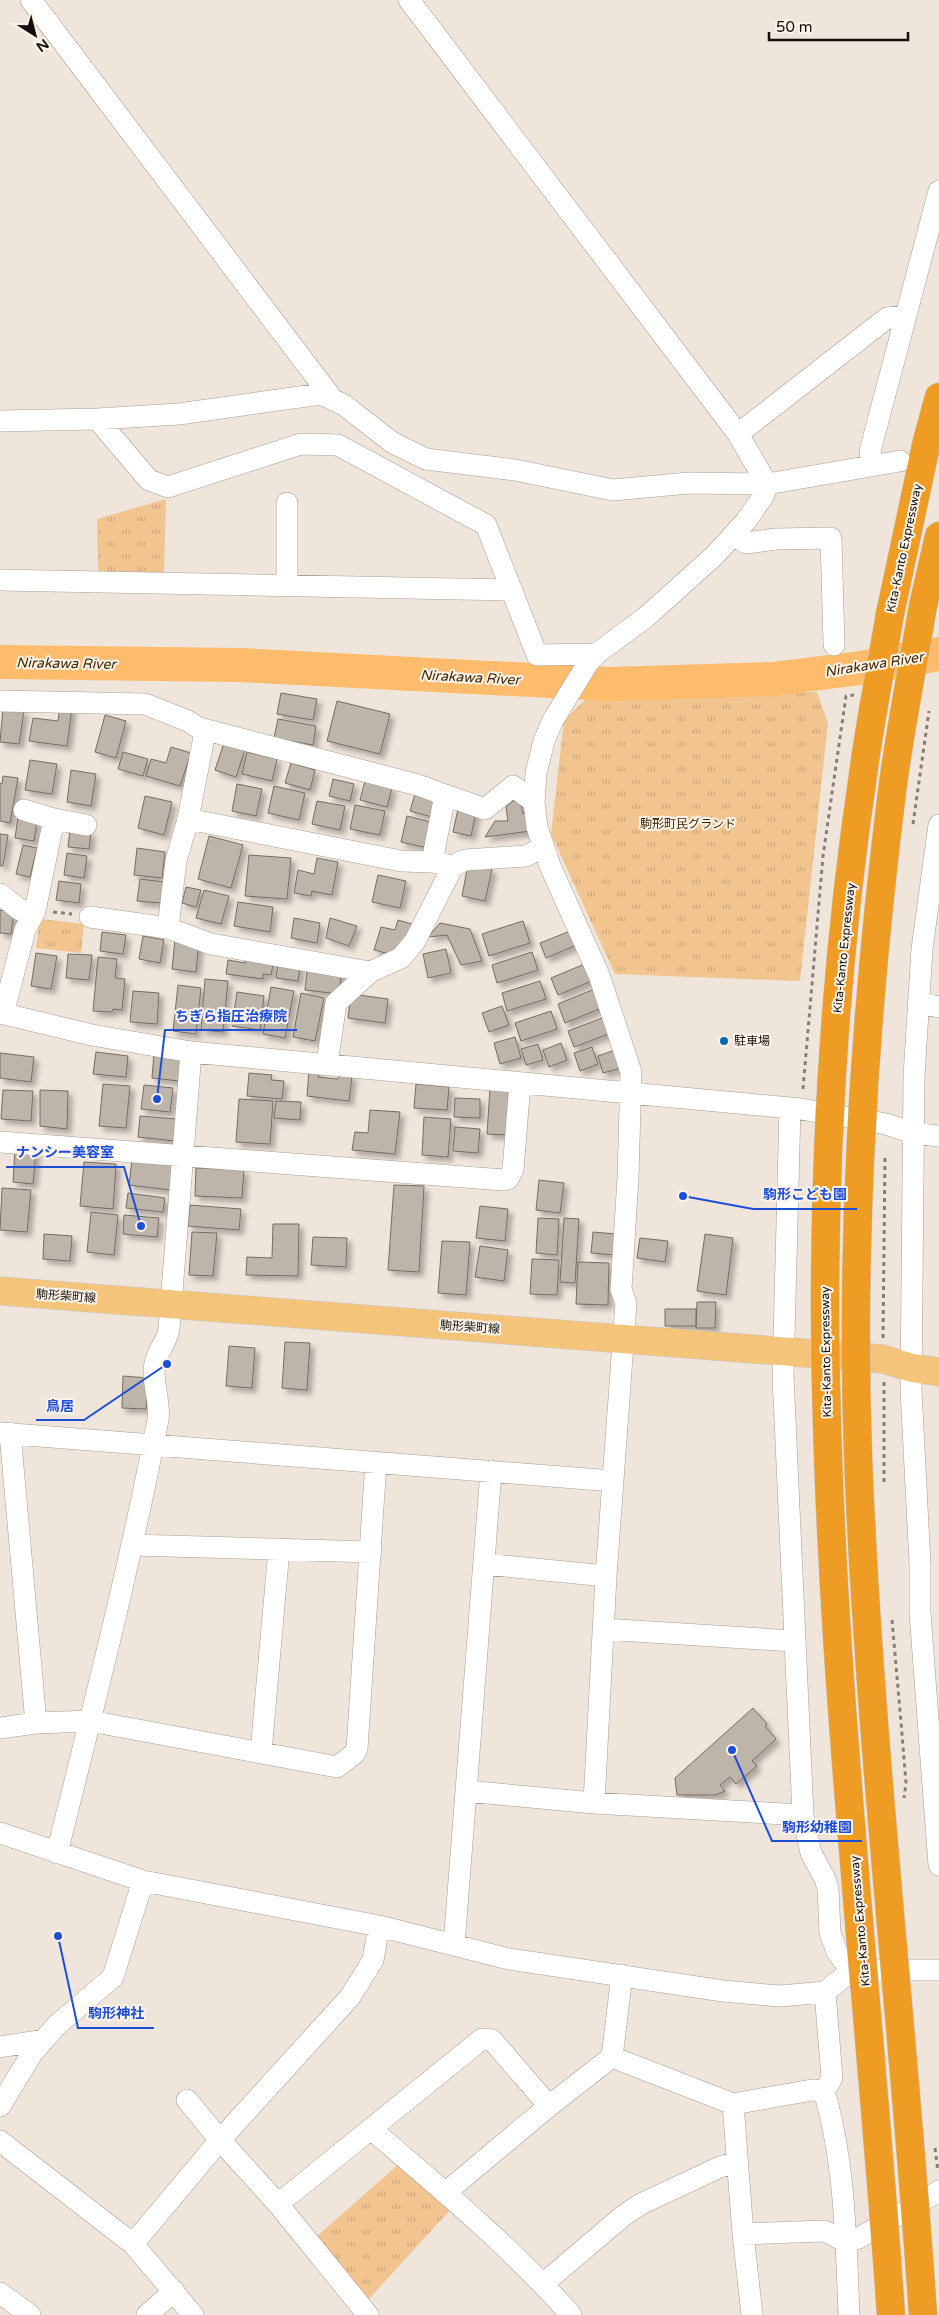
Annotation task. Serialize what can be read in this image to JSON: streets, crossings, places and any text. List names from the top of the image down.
{
  "streets": {
    "highway": ["Kita-Kanto Expressway"],
    "main road": ["駒形柴町線"]
  },
  "water": ["Nirakawa River"],
  "parks": ["駒形町民グランド"],
  "places": [
    "駐車場",
    "ちぎら指圧治療院",
    "駒形こども園",
    "ナンシー美容室",
    "鳥居",
    "駒形幼稚園",
    "駒形神社"
  ],
  "scale_bar": "50 m",
  "north": "bottom right"
}
